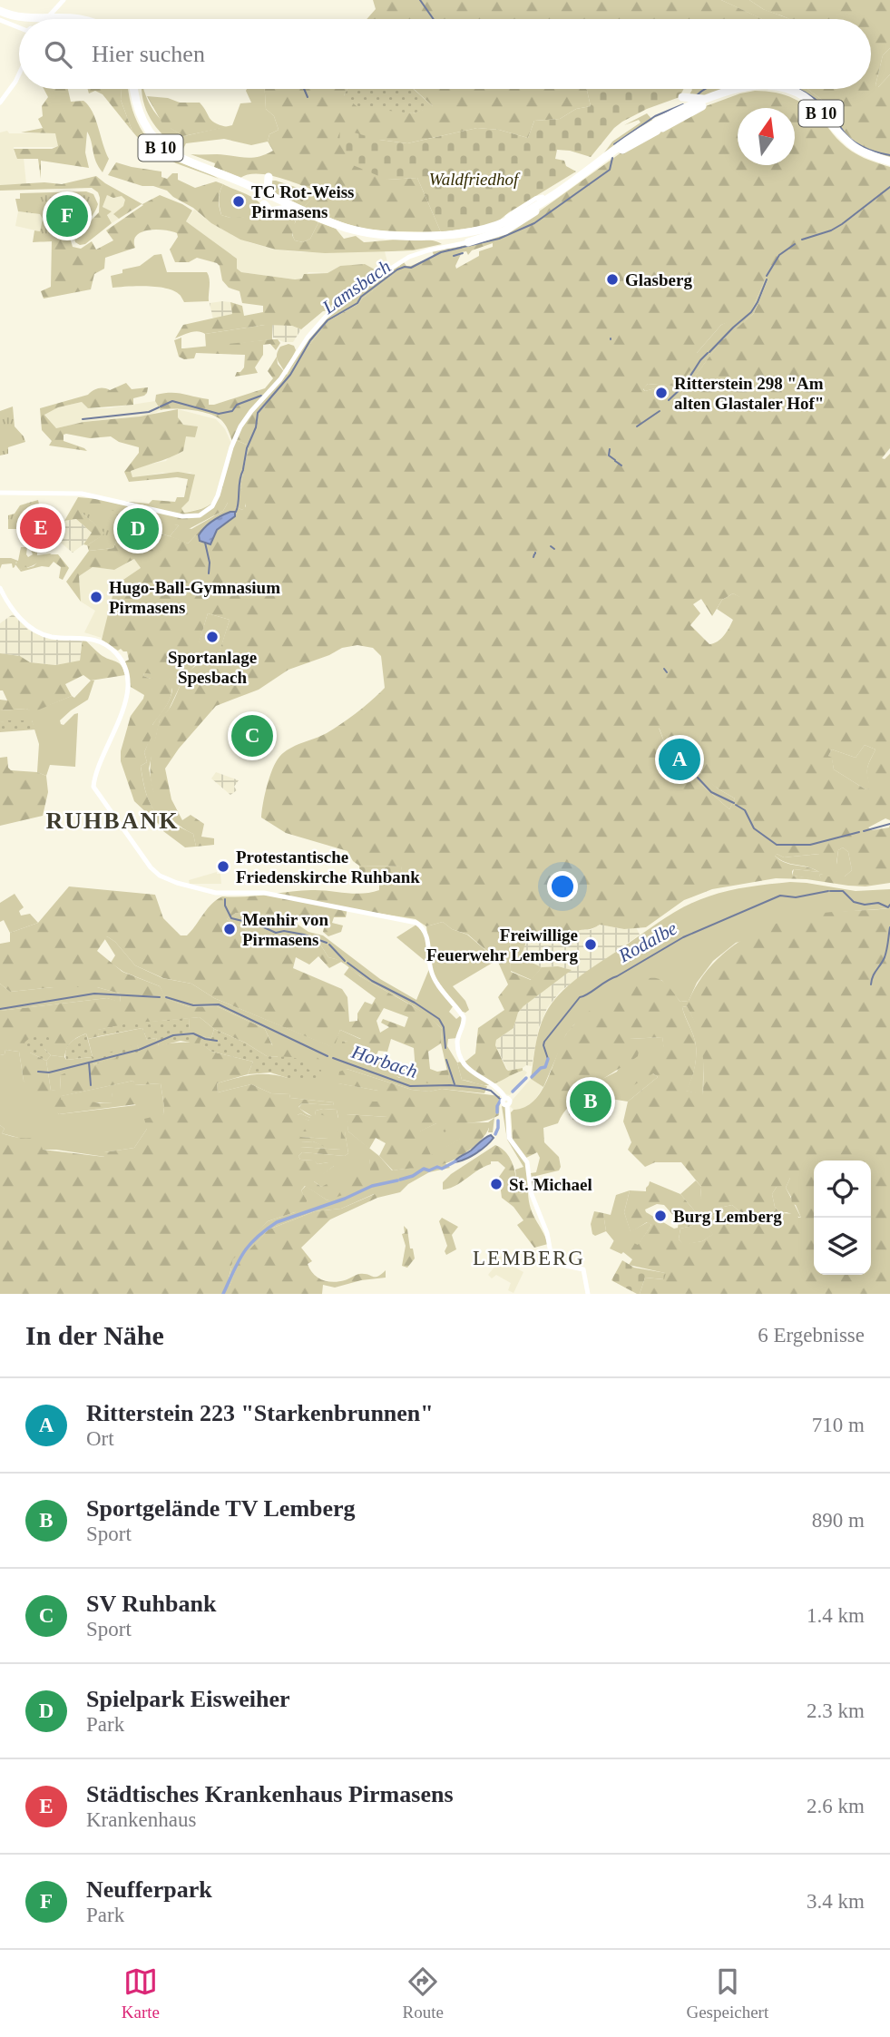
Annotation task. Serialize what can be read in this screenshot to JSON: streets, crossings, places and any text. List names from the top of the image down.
{
  "streets": {
    "highway": ["B 10"]
  },
  "districts": ["RUHBANK", "LEMBERG"],
  "water": ["Lamsbach", "Rodalbe", "Horbach"],
  "parks": ["Waldfriedhof"],
  "places": [
    "TC Rot-Weiss Pirmasens",
    "Glasberg",
    "Ritterstein 298 \"Am alten Glastaler Hof\"",
    "Hugo-Ball-Gymnasium Pirmasens",
    "Sportanlage Spesbach",
    "Protestantische Friedenskirche Ruhbank",
    "Menhir von Pirmasens",
    "Freiwillige Feuerwehr Lemberg",
    "St. Michael",
    "Burg Lemberg"
  ],
  "north": "top",
  "page": {
    "search": "Hier suchen",
    "pins": [
      "F",
      "E",
      "D",
      "C",
      "A",
      "B"
    ],
    "heading": ["In der Nähe", "6 Ergebnisse"],
    "list": [
      {
        "mark": "A",
        "name": "Ritterstein 223 \"Starkenbrunnen\"",
        "note": "Ort",
        "value": "710 m"
      },
      {
        "mark": "B",
        "name": "Sportgelände TV Lemberg",
        "note": "Sport",
        "value": "890 m"
      },
      {
        "mark": "C",
        "name": "SV Ruhbank",
        "note": "Sport",
        "value": "1.4 km"
      },
      {
        "mark": "D",
        "name": "Spielpark Eisweiher",
        "note": "Park",
        "value": "2.3 km"
      },
      {
        "mark": "E",
        "name": "Städtisches Krankenhaus Pirmasens",
        "note": "Krankenhaus",
        "value": "2.6 km"
      },
      {
        "mark": "F",
        "name": "Neufferpark",
        "note": "Park",
        "value": "3.4 km"
      }
    ],
    "nav": ["Karte", "Route", "Gespeichert"]
  }
}
